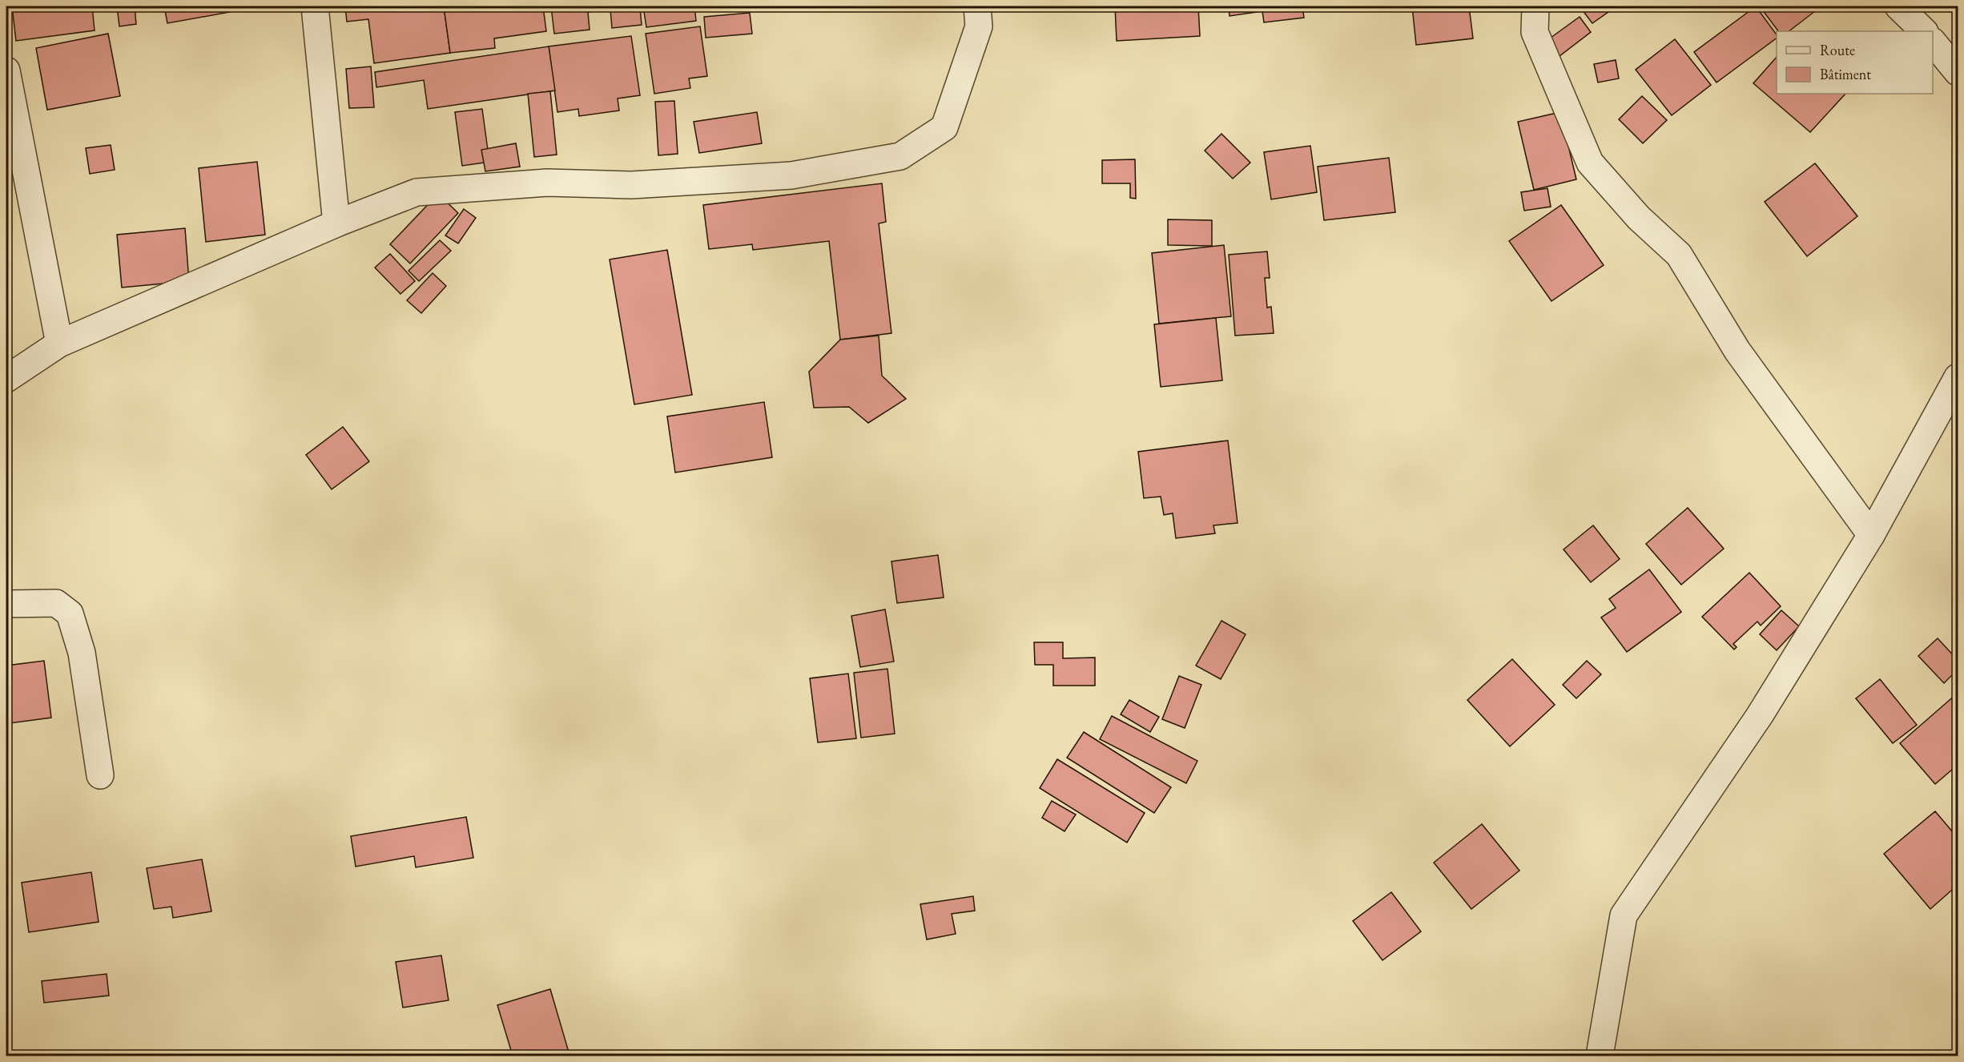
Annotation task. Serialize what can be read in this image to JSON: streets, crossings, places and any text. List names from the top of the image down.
{
  "legend": ["Route", "Bâtiment"]
}
